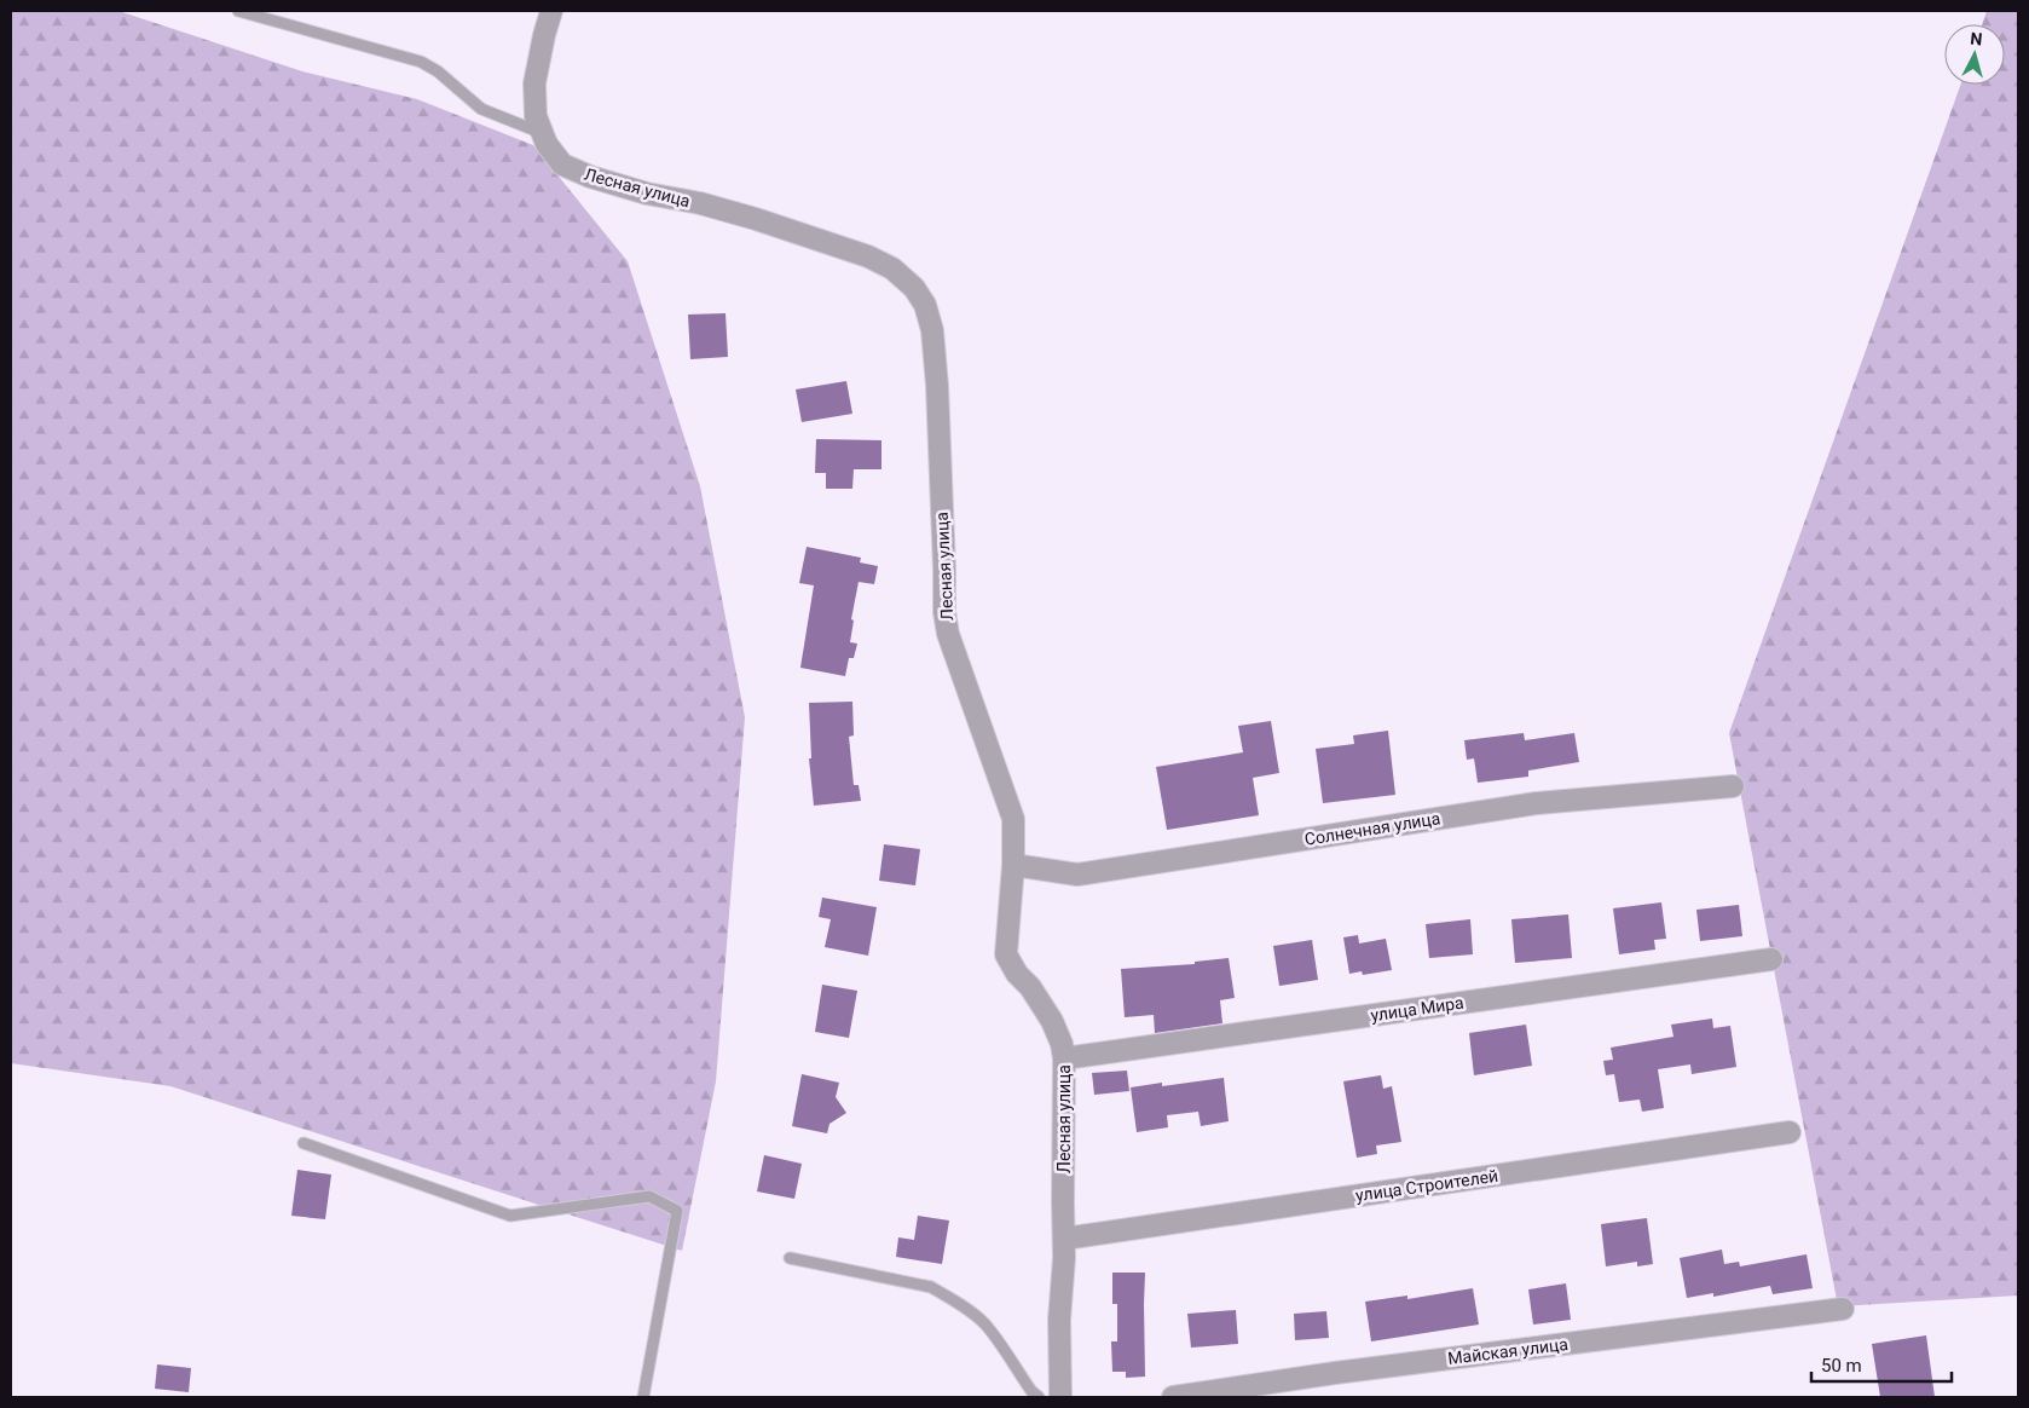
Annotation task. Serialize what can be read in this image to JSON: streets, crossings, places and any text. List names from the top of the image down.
{
  "streets": {
    "street": [
      "Лесная улица",
      "Солнечная улица",
      "улица Мира",
      "улица Строителей",
      "Майская улица"
    ]
  },
  "crossings": [
    ["Лесная улица", "Солнечная улица"],
    ["Лесная улица", "улица Мира"],
    ["Лесная улица", "улица Строителей"]
  ],
  "scale_bar": "50 m",
  "north": "top"
}
